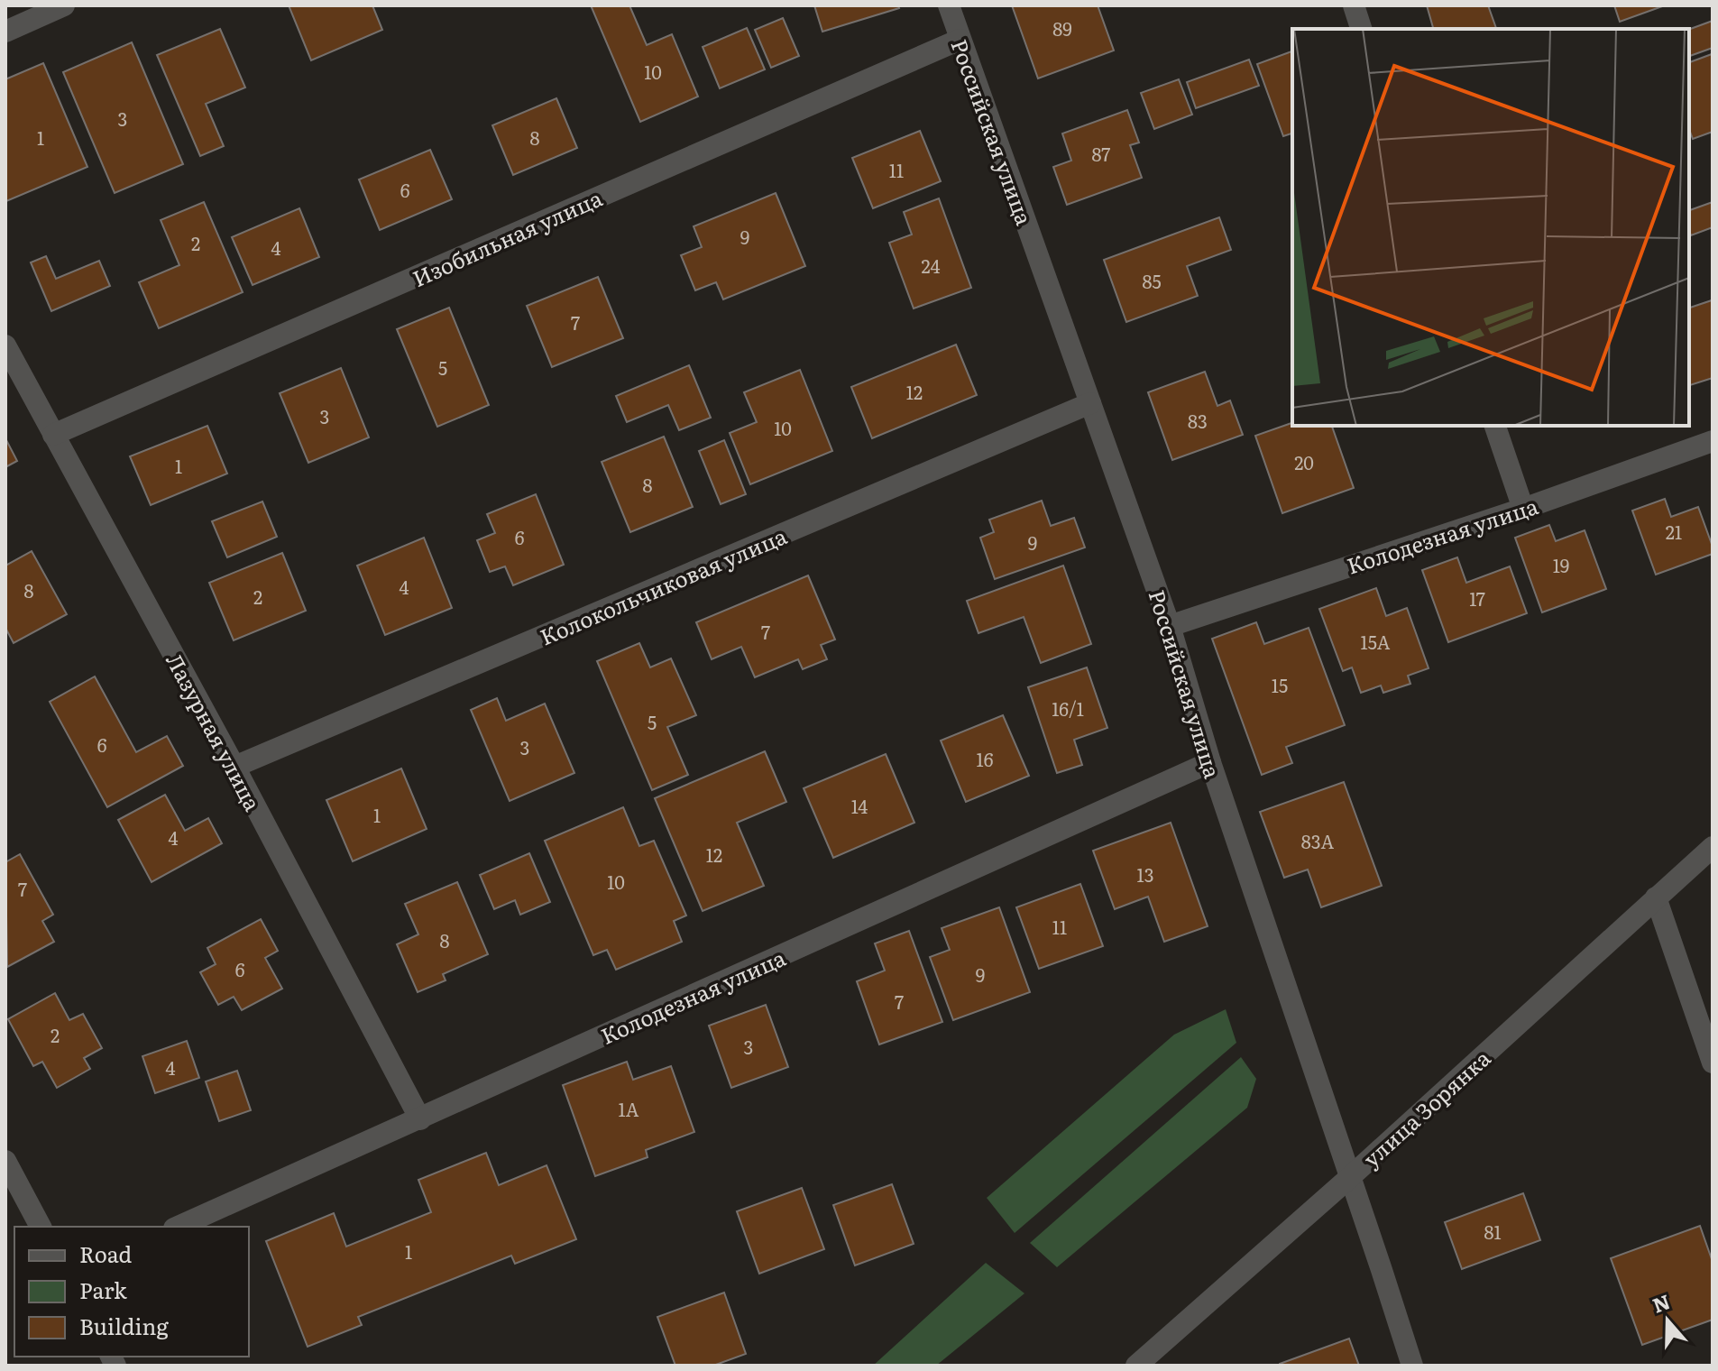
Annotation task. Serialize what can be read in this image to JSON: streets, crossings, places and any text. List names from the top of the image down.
{
  "streets": {
    "street": [
      "Российская улица",
      "Изобильная улица",
      "Колодезная улица",
      "Колокольчиковая улица",
      "Лазурная улица",
      "улица Зорянка"
    ]
  },
  "crossings": [
    ["Российская улица", "Изобильная улица"],
    ["Российская улица", "Колодезная улица"],
    ["Российская улица", "Колокольчиковая улица"],
    ["Российская улица", "улица Зорянка"],
    ["Изобильная улица", "Лазурная улица"],
    ["Колодезная улица", "Лазурная улица"],
    ["Колокольчиковая улица", "Лазурная улица"]
  ],
  "house_numbers": [
    "89",
    "10",
    "3",
    "1",
    "8",
    "87",
    "11",
    "6",
    "9",
    "2",
    "4",
    "24",
    "85",
    "7",
    "5",
    "12",
    "3",
    "83",
    "10",
    "20",
    "1",
    "8",
    "21",
    "6",
    "9",
    "19",
    "4",
    "8",
    "2",
    "17",
    "7",
    "15А",
    "15",
    "16/1",
    "5",
    "6",
    "3",
    "16",
    "14",
    "1",
    "4",
    "83А",
    "12",
    "13",
    "10",
    "7",
    "11",
    "8",
    "6",
    "9",
    "7",
    "2",
    "3",
    "4",
    "1А",
    "81",
    "1"
  ],
  "legend": ["Road", "Park", "Building"],
  "north": "top"
}
